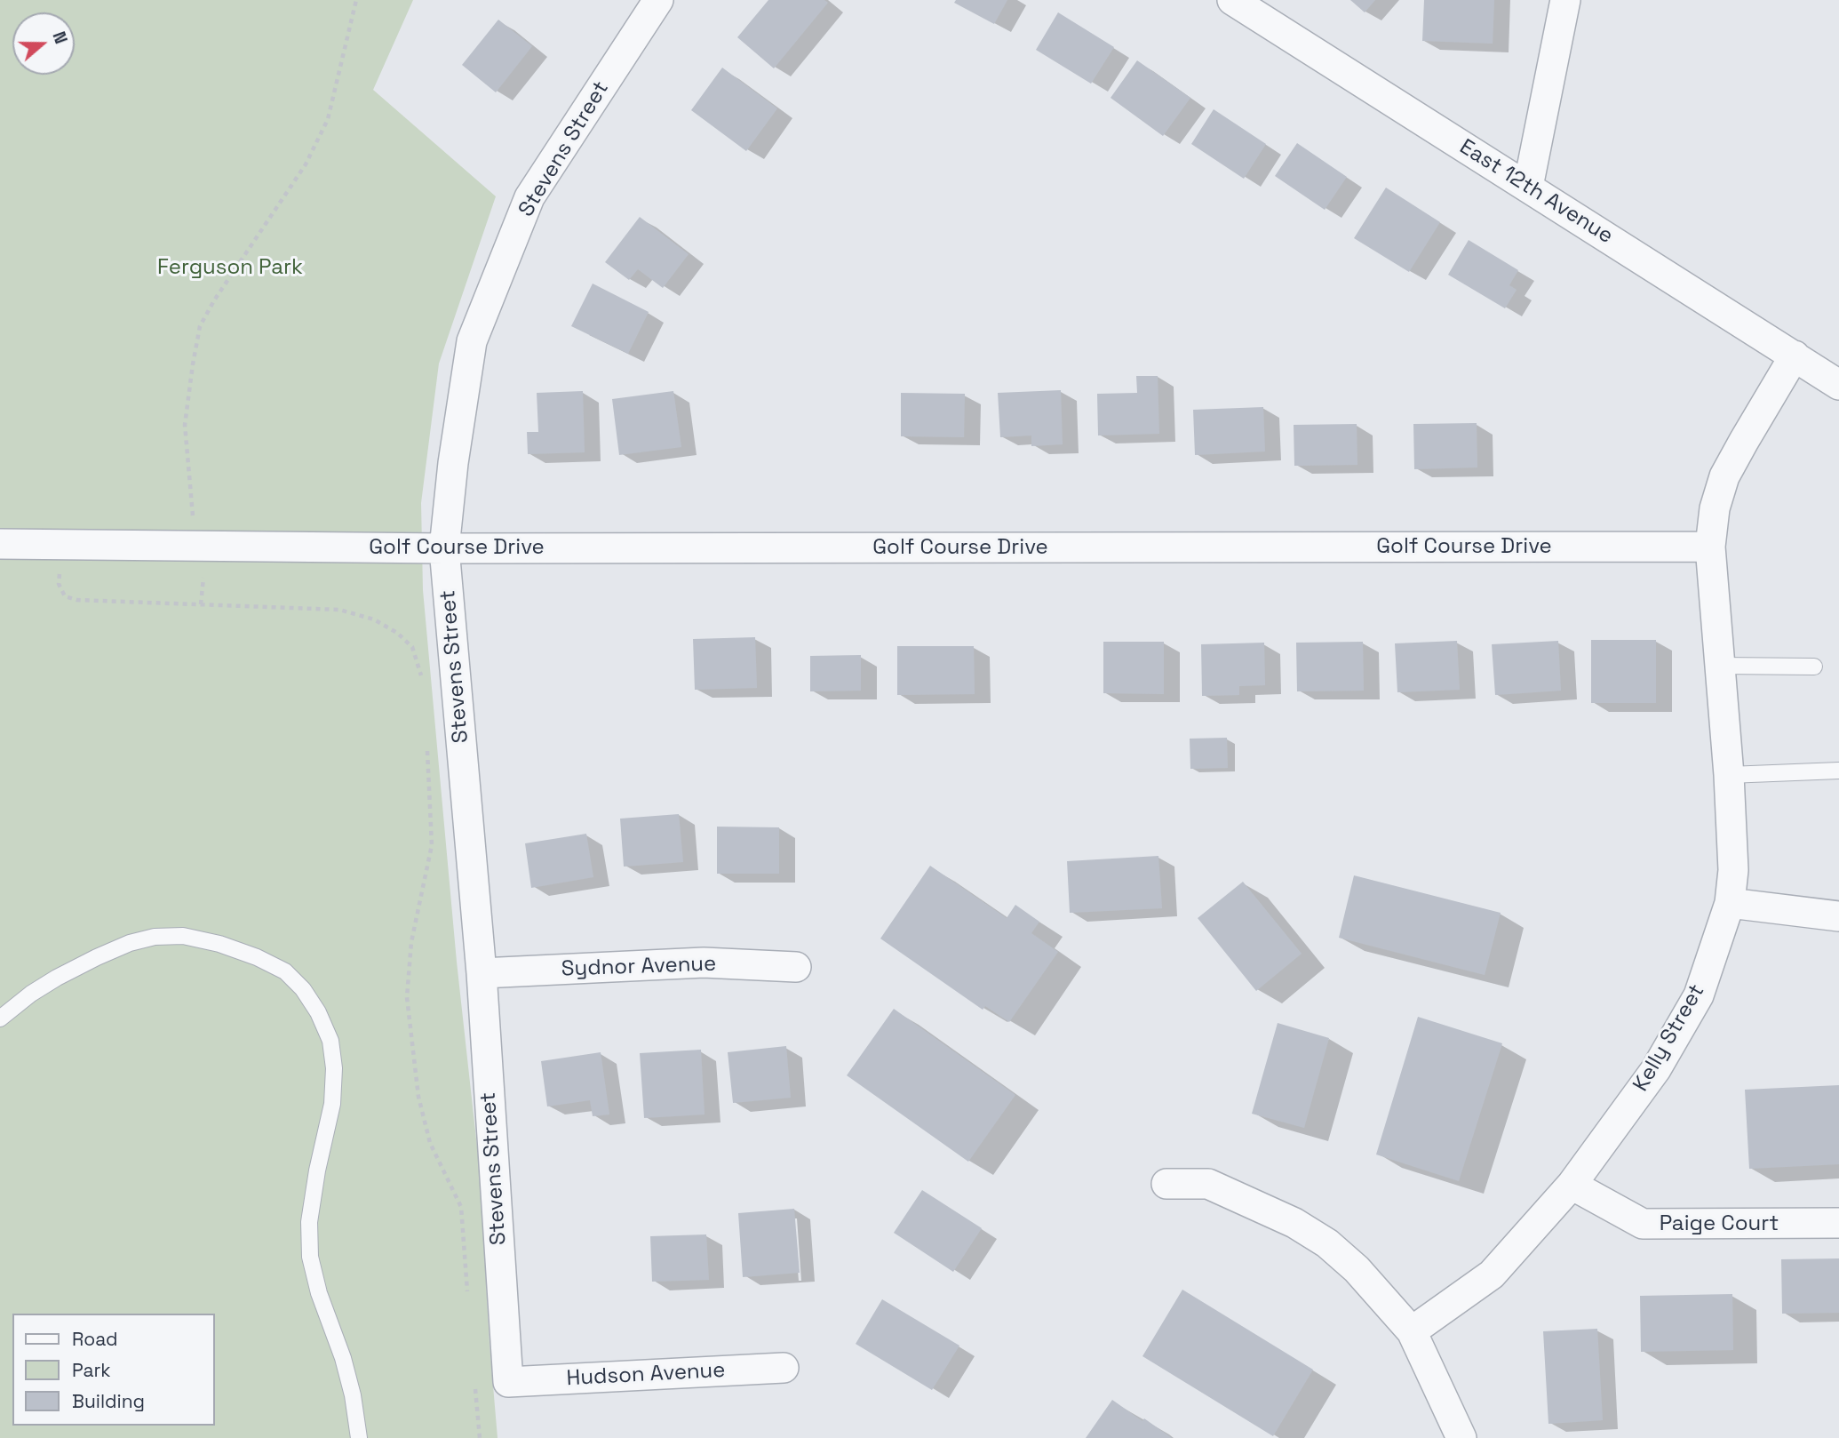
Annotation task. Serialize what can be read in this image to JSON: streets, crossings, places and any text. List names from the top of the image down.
{
  "streets": {
    "street": [
      "Stevens Street",
      "East 12th Avenue",
      "Golf Course Drive",
      "Sydnor Avenue",
      "Kelly Street",
      "Paige Court",
      "Hudson Avenue"
    ]
  },
  "crossings": [
    ["Stevens Street", "Golf Course Drive"],
    ["Stevens Street", "Sydnor Avenue"],
    ["Stevens Street", "Hudson Avenue"],
    ["Golf Course Drive", "Kelly Street"],
    ["Kelly Street", "Paige Court"]
  ],
  "parks": ["Ferguson Park"],
  "legend": ["Road", "Park", "Building"],
  "north": "right"
}
